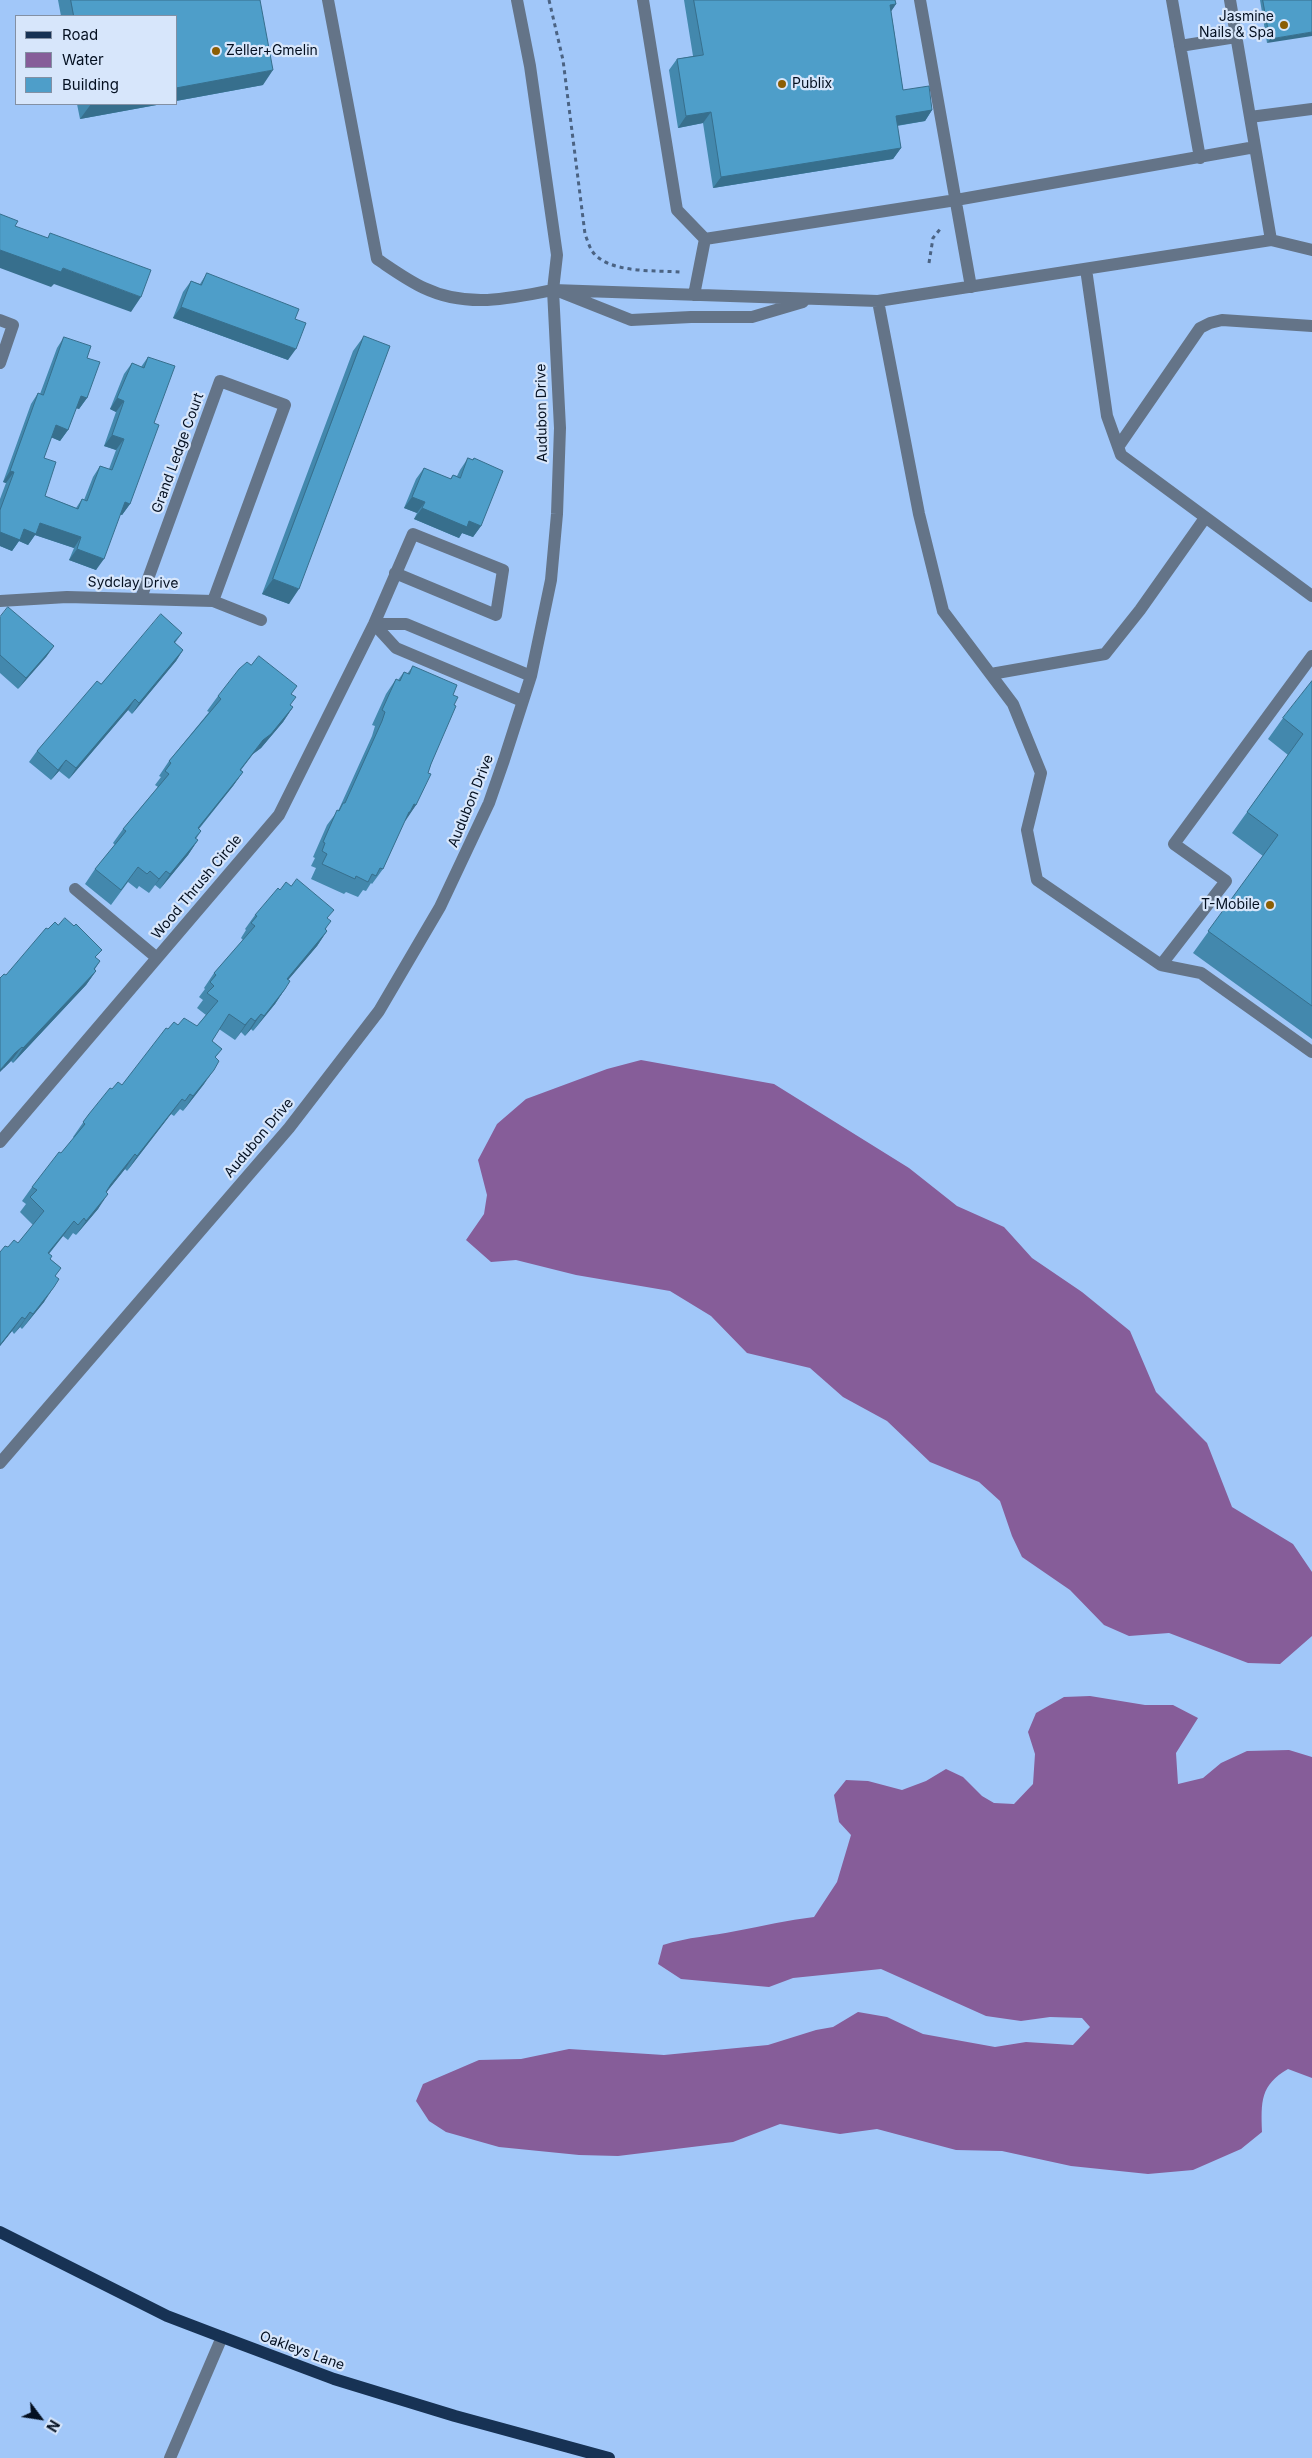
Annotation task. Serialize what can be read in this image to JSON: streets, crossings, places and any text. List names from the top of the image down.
{
  "streets": {
    "main road": ["Oakleys Lane"],
    "street": [
      "Audubon Drive",
      "Grand Ledge Court",
      "Sydclay Drive",
      "Wood Thrush Circle"
    ]
  },
  "crossings": [
    ["Grand Ledge Court", "Sydclay Drive"]
  ],
  "places": [
    "Jasmine Nails & Spa",
    "Zeller+Gmelin",
    "Publix",
    "T-Mobile"
  ],
  "legend": ["Road", "Water", "Building"],
  "north": "bottom right"
}
